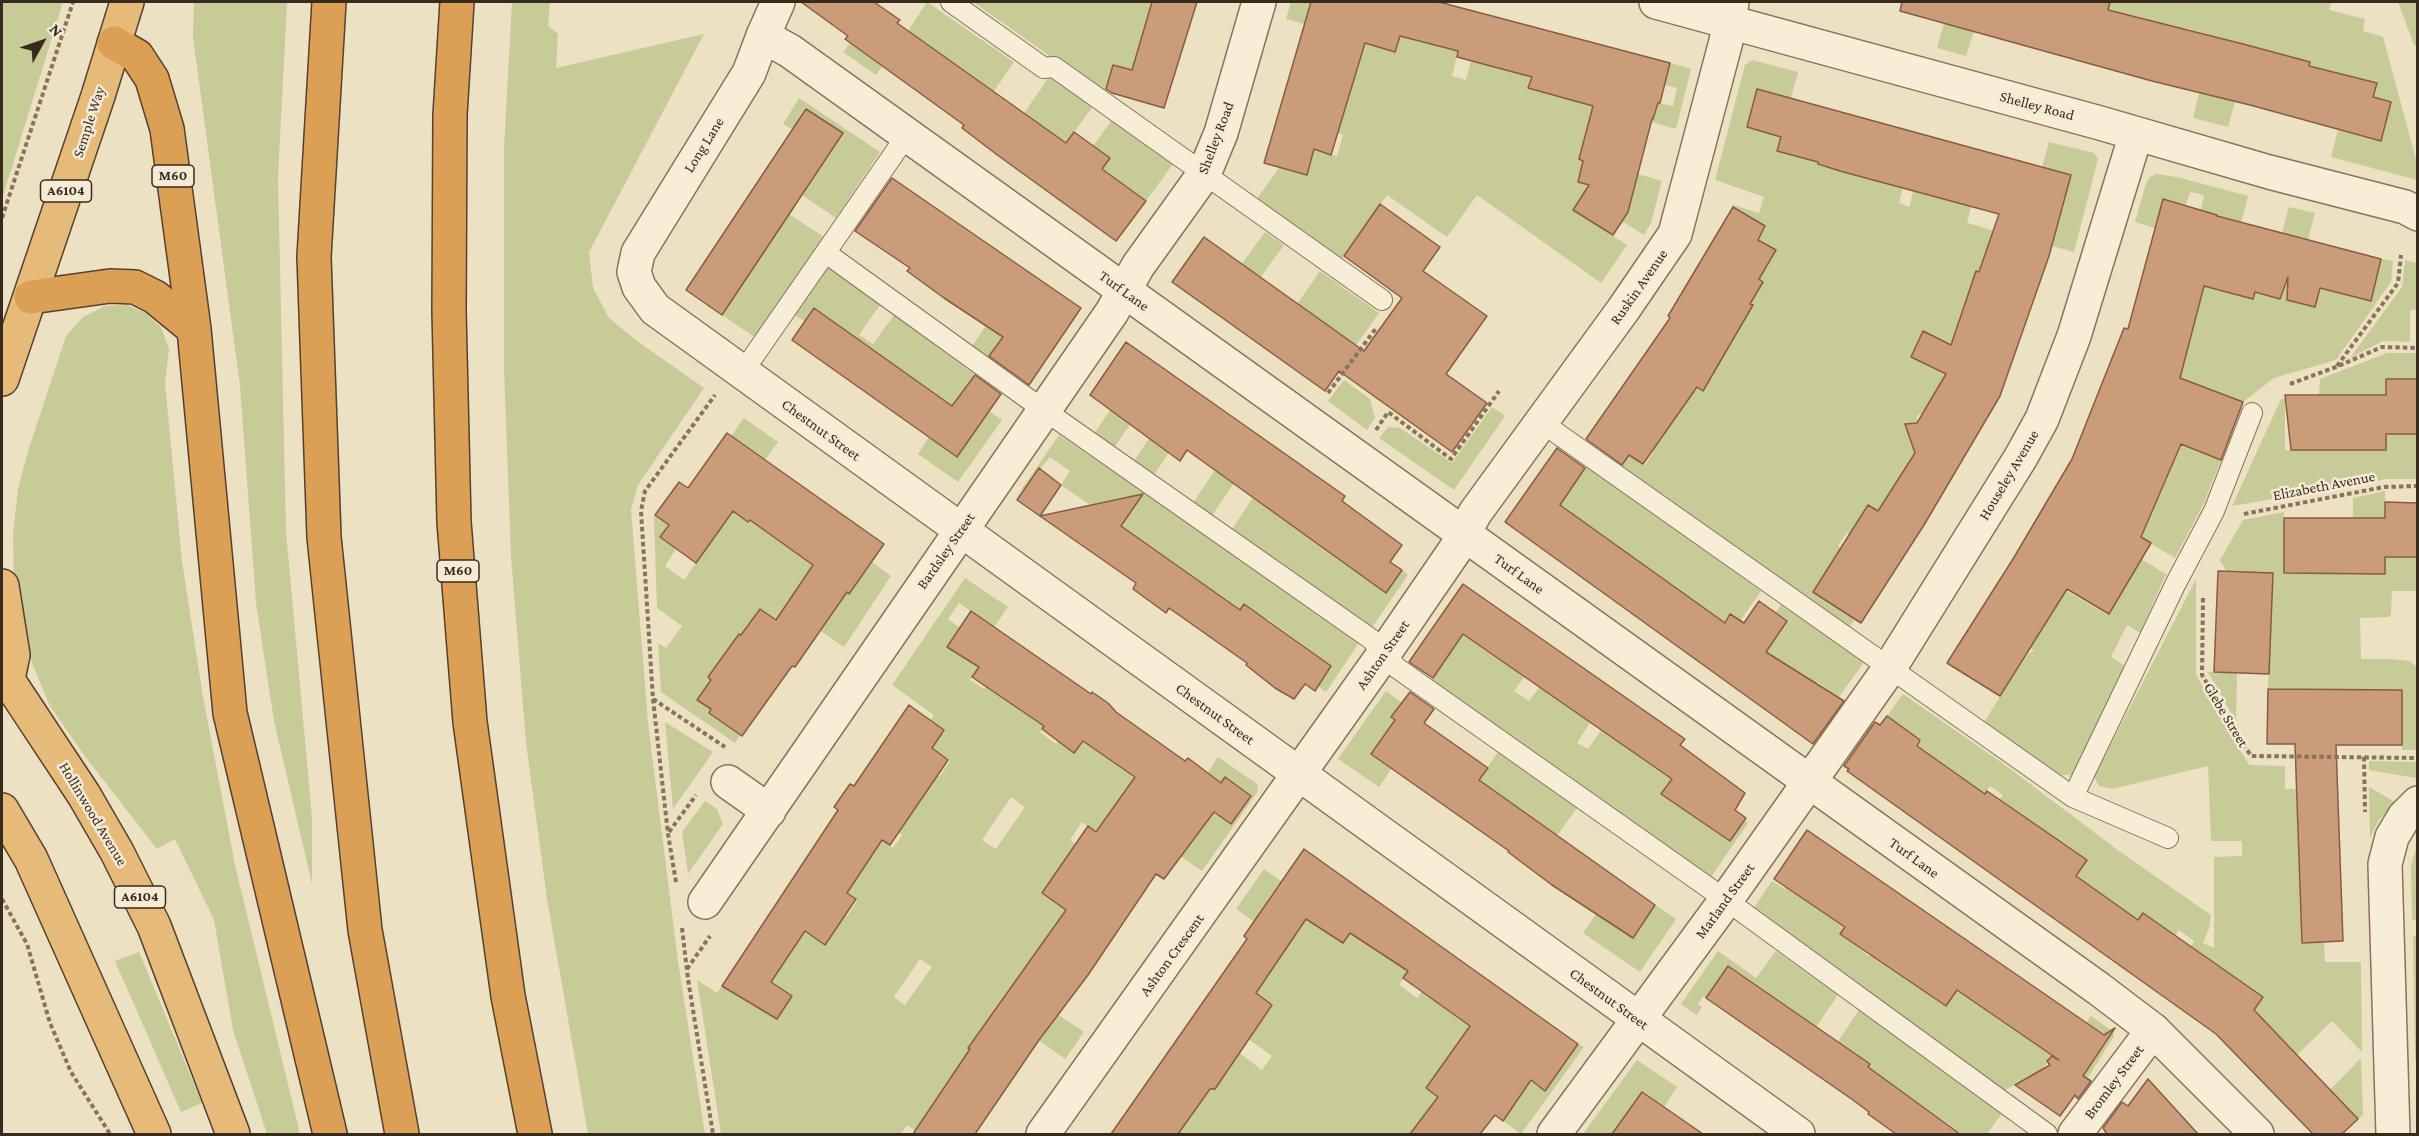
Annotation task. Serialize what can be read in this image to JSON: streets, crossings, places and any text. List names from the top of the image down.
{
  "streets": {
    "highway": [
      "Semple Way",
      "M60",
      "A6104",
      "Hollinwood Avenue"
    ],
    "street": [
      "Shelley Road",
      "Long Lane",
      "Ruskin Avenue",
      "Turf Lane",
      "Chestnut Street",
      "Houseley Avenue",
      "Bardsley Street",
      "Ashton Street",
      "Marland Street",
      "Ashton Crescent",
      "Bromley Street"
    ],
    "path": ["Elizabeth Avenue", "Glebe Street"]
  },
  "crossings": [
    ["Shelley Road", "Ruskin Avenue"],
    ["Shelley Road", "Turf Lane"],
    ["Shelley Road", "Houseley Avenue"],
    ["Shelley Road", "Bardsley Street"],
    ["Semple Way", "M60"],
    ["Long Lane", "Turf Lane"],
    ["Long Lane", "Chestnut Street"],
    ["Ruskin Avenue", "Turf Lane"],
    ["Ruskin Avenue", "Ashton Street"],
    ["Turf Lane", "Houseley Avenue"],
    ["Turf Lane", "Bardsley Street"],
    ["Turf Lane", "Ashton Street"],
    ["Turf Lane", "Marland Street"],
    ["Turf Lane", "Bromley Street"],
    ["Chestnut Street", "Bardsley Street"],
    ["Chestnut Street", "Ashton Street"],
    ["Chestnut Street", "Marland Street"],
    ["Chestnut Street", "Ashton Crescent"],
    ["Houseley Avenue", "Marland Street"],
    ["Ashton Street", "Ashton Crescent"]
  ],
  "north": "top right"
}
